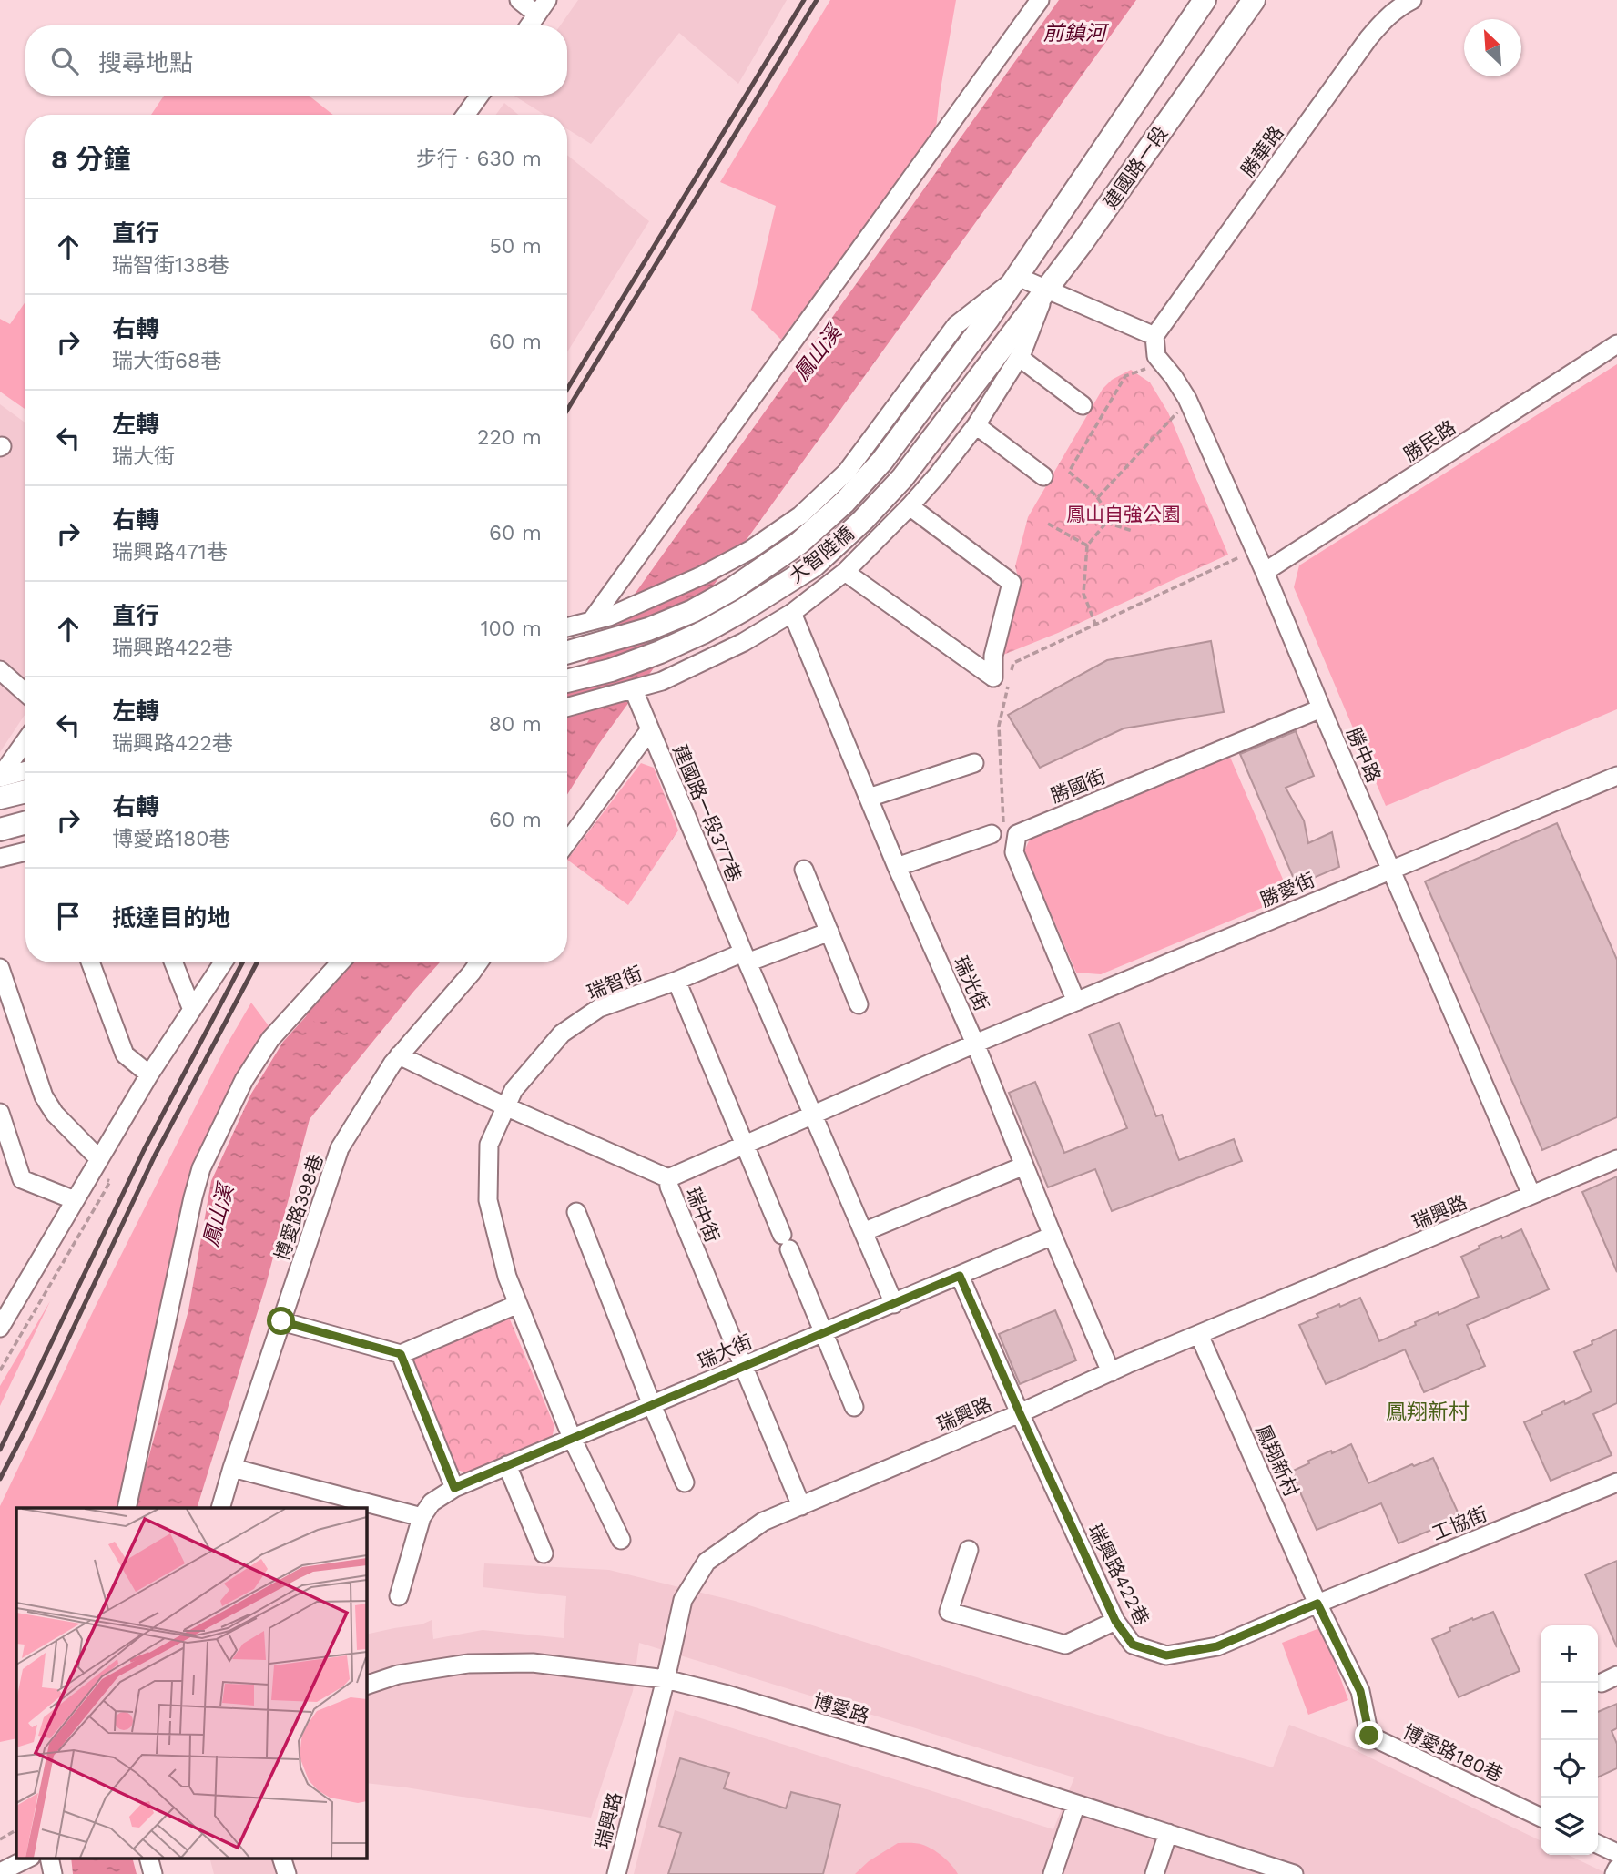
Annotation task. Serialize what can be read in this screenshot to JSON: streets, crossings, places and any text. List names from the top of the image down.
{
  "streets": {
    "main road": ["建國路一段", "大智陸橋"],
    "street": [
      "勝華路",
      "勝民路",
      "勝中路",
      "勝國街",
      "建國路一段377巷",
      "勝愛街",
      "瑞智街",
      "瑞光街",
      "博愛路398巷",
      "瑞興路",
      "瑞中街",
      "瑞大街",
      "鳳翔新村",
      "工協街",
      "瑞興路422巷",
      "博愛路",
      "博愛路180巷"
    ]
  },
  "crossings": [
    ["勝華路", "勝中路"],
    ["建國路一段", "大智陸橋"],
    ["勝民路", "勝中路"],
    ["勝中路", "勝國街"],
    ["勝中路", "勝愛街"],
    ["勝中路", "瑞興路"],
    ["勝國街", "勝愛街"],
    ["建國路一段377巷", "瑞智街"],
    ["勝愛街", "瑞光街"],
    ["勝愛街", "瑞中街"],
    ["瑞智街", "瑞大街"],
    ["瑞光街", "瑞興路"],
    ["瑞光街", "瑞中街"],
    ["瑞光街", "瑞大街"],
    ["瑞興路", "瑞中街"],
    ["瑞興路", "鳳翔新村"],
    ["瑞興路", "瑞興路422巷"],
    ["瑞興路", "博愛路"],
    ["瑞中街", "瑞大街"],
    ["瑞大街", "瑞興路422巷"],
    ["鳳翔新村", "工協街"],
    ["鳳翔新村", "瑞興路422巷"],
    ["鳳翔新村", "博愛路180巷"],
    ["工協街", "瑞興路422巷"],
    ["工協街", "博愛路180巷"],
    ["瑞興路422巷", "博愛路180巷"]
  ],
  "districts": ["鳳翔新村"],
  "water": ["前鎮河", "鳳山溪"],
  "parks": ["鳳山自強公園"],
  "north": "top left",
  "page": {
    "search": "搜尋地點",
    "heading": ["8 分鐘", "步行 · 630 m"],
    "list": [
      ["直行", "瑞智街138巷", "50 m"],
      ["右轉", "瑞大街68巷", "60 m"],
      ["左轉", "瑞大街", "220 m"],
      ["右轉", "瑞興路471巷", "60 m"],
      ["直行", "瑞興路422巷", "100 m"],
      ["左轉", "瑞興路422巷", "80 m"],
      ["右轉", "博愛路180巷", "60 m"],
      "抵達目的地"
    ],
    "map_buttons": ["+", "−"]
  }
}
